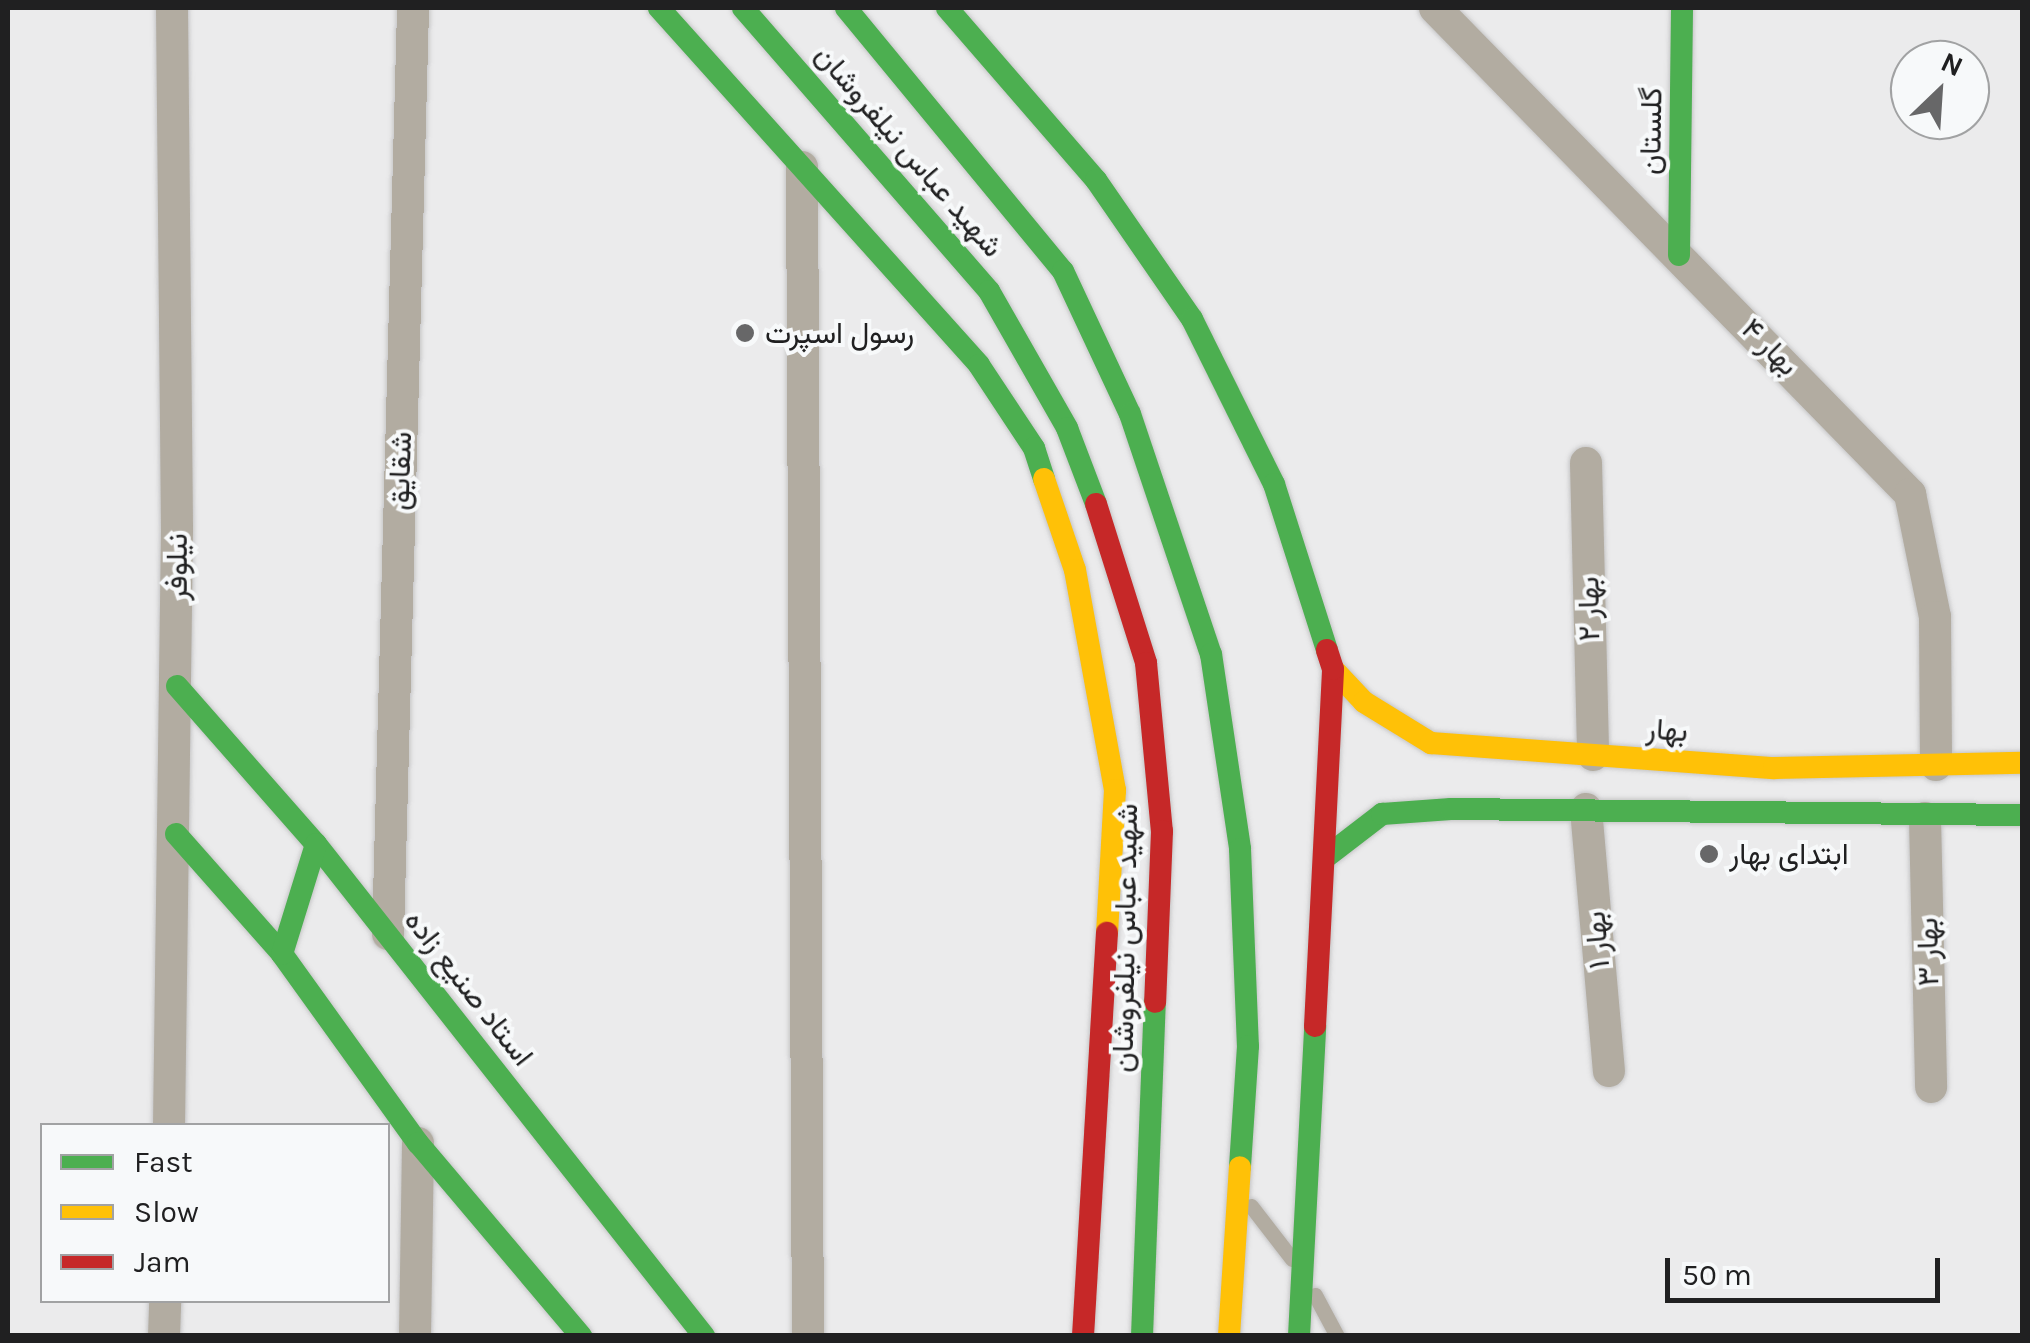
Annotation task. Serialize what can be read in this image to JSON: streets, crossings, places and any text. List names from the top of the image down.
{
  "streets": {
    "street": [
      "گلستان",
      "شهید عباس نیلفروشان",
      "بهار ۴",
      "شقایق",
      "نیلوفر",
      "بهار ۲",
      "بهار",
      "بهار ۱",
      "بهار ۳",
      "استاد صنیع زاده"
    ]
  },
  "crossings": [
    ["گلستان", "بهار ۴"],
    ["بهار ۴", "بهار"],
    ["شقایق", "استاد صنیع زاده"],
    ["نیلوفر", "استاد صنیع زاده"],
    ["بهار ۲", "بهار"]
  ],
  "places": ["رسول اسپرت", "ابتدای بهار"],
  "legend": ["Fast", "Slow", "Jam"],
  "scale_bar": "50 m",
  "north": "top right"
}
